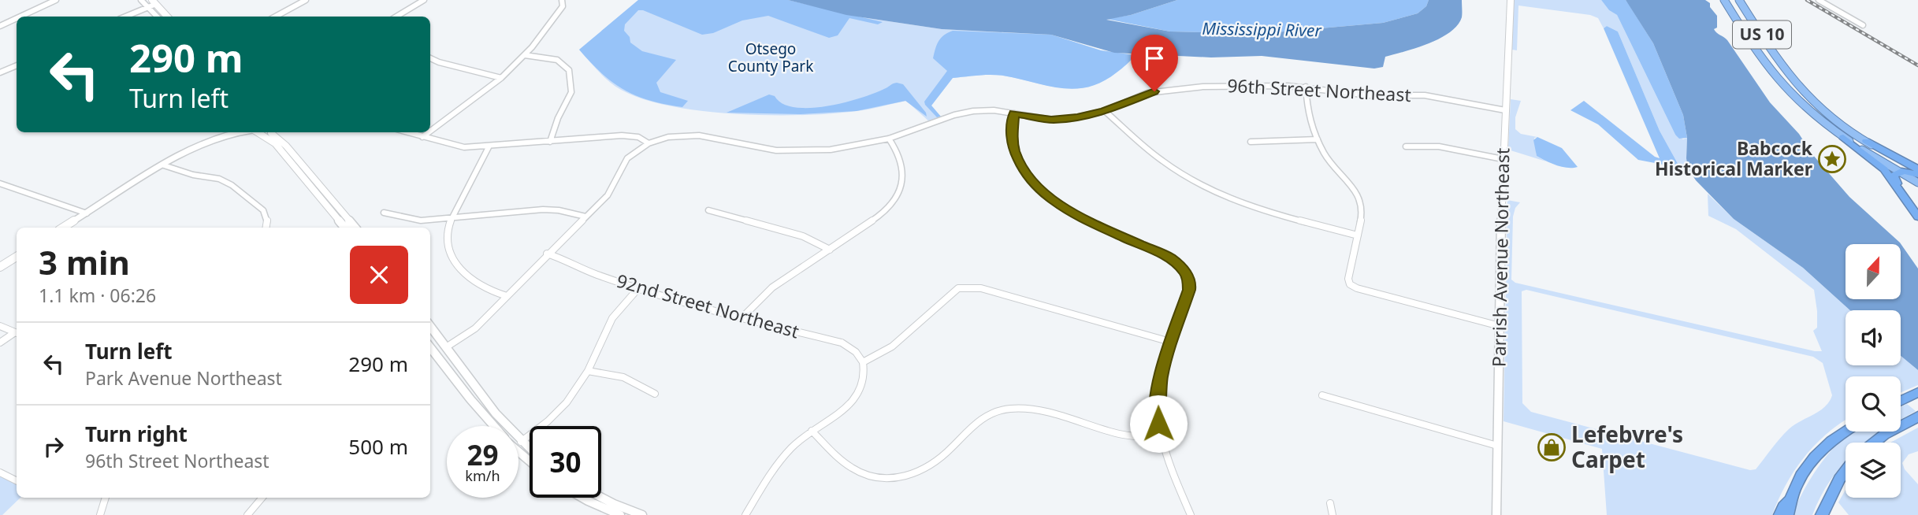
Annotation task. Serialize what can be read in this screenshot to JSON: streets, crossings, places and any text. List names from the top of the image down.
{
  "streets": {
    "highway": ["US 10"],
    "main road": ["Parrish Avenue Northeast"],
    "street": ["96th Street Northeast", "92nd Street Northeast"]
  },
  "crossings": [
    ["96th Street Northeast", "Parrish Avenue Northeast"],
    ["96th Street Northeast", "92nd Street Northeast"]
  ],
  "water": ["Mississippi River"],
  "parks": ["Otsego County Park"],
  "places": {
    "place": ["Babcock Historical Marker"],
    "shop": ["Lefebvre's Carpet"]
  },
  "north": "top",
  "page": {
    "turn": ["290 m", "Turn left"],
    "heading": ["3 min", "1.1 km · 06:26"],
    "list": [
      {
        "name": "Turn left",
        "note": "Park Avenue Northeast",
        "value": "290 m"
      },
      {
        "name": "Turn right",
        "note": "96th Street Northeast",
        "value": "500 m"
      }
    ],
    "speed": "29 km/h",
    "limit": "30"
  }
}
